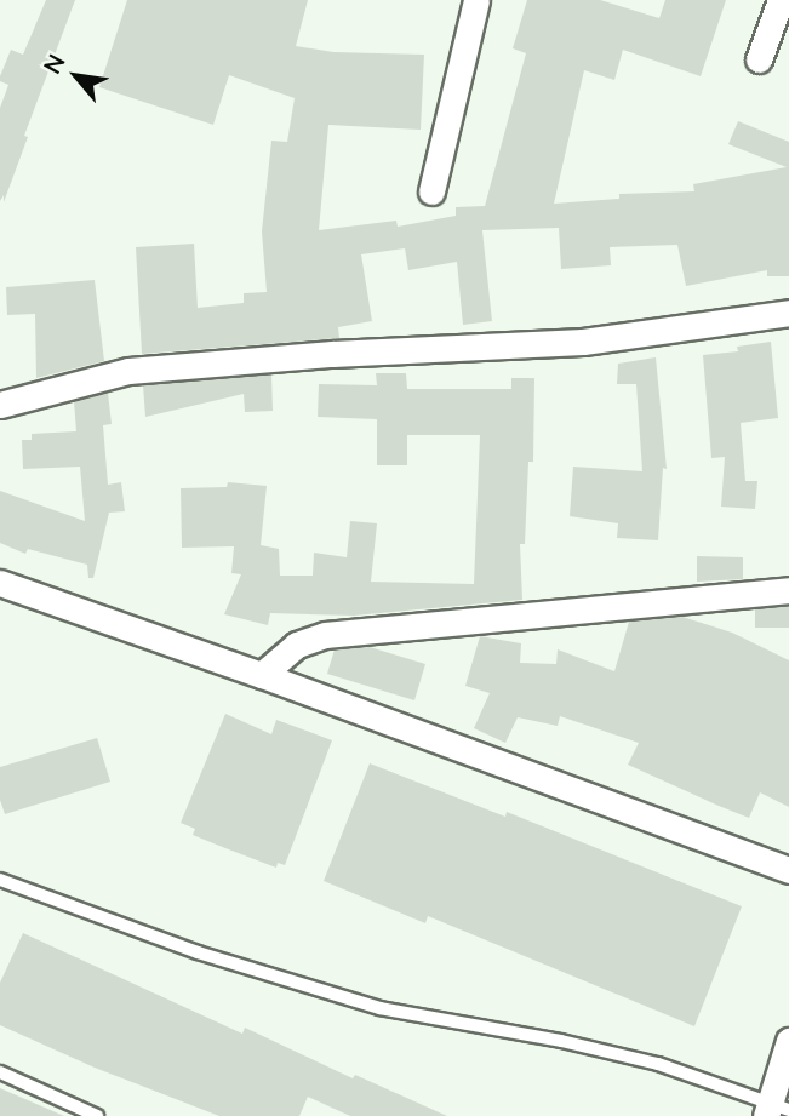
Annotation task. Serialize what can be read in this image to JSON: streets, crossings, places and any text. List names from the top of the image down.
{
  "north": "top left"
}
